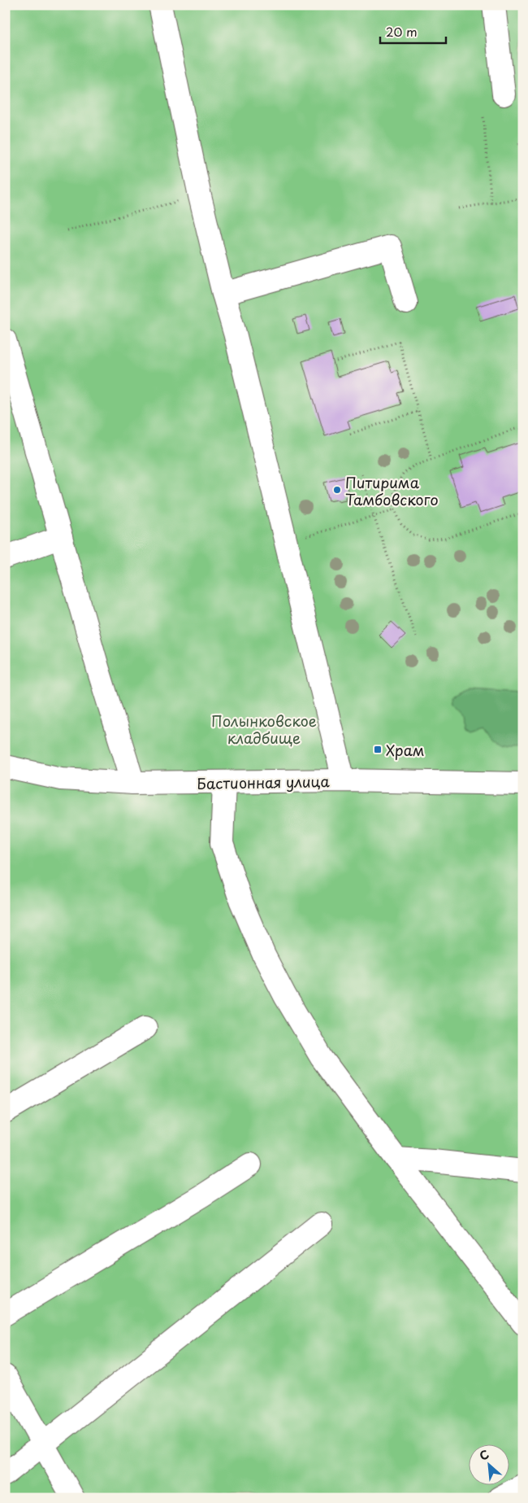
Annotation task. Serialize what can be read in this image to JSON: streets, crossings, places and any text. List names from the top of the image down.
{
  "streets": {
    "street": ["Бастионная улица"]
  },
  "parks": ["Полынковское кладбище"],
  "places": {
    "other": ["Питирима Тамбовского"],
    "transit": ["Храм"]
  },
  "scale_bar": "20 m",
  "north": "top left"
}
